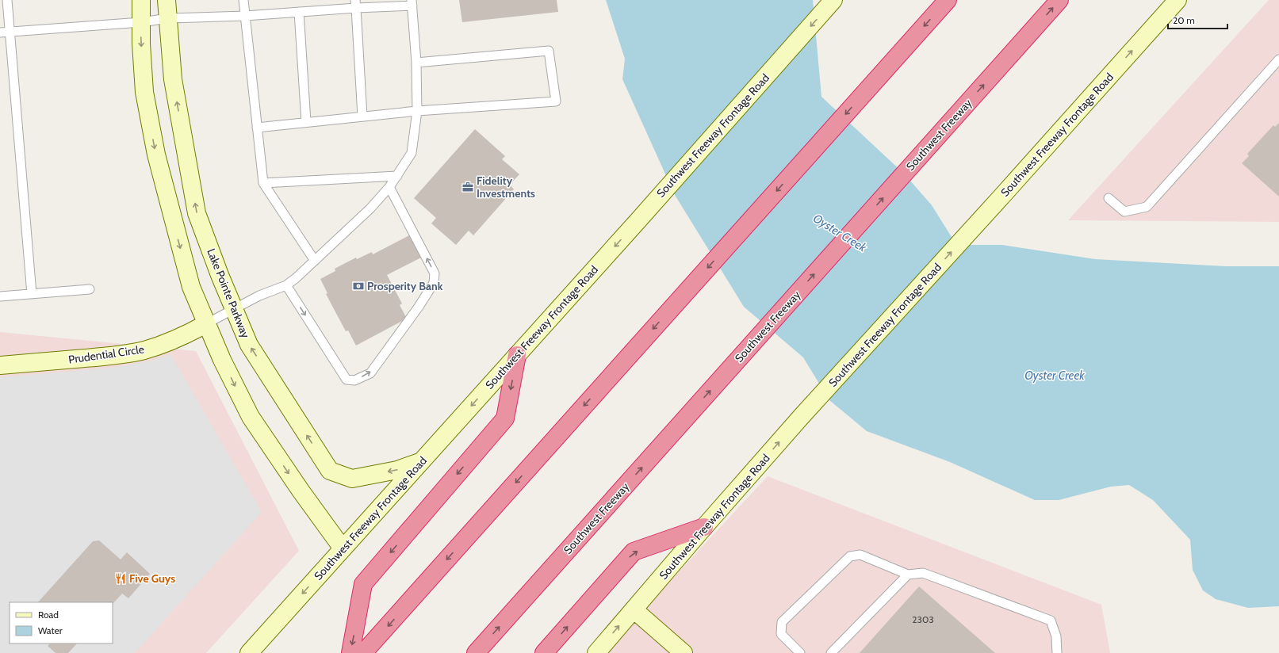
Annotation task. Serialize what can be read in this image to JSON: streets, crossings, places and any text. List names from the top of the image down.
{
  "streets": {
    "highway": ["Southwest Freeway"],
    "main road": ["Southwest Freeway Frontage Road", "Lake Pointe Parkway", "Prudential Circle"]
  },
  "crossings": [
    ["Southwest Freeway Frontage Road", "Lake Pointe Parkway"]
  ],
  "water": ["Oyster Creek"],
  "places": {
    "office": ["Fidelity Investments"],
    "bank": ["Prosperity Bank"],
    "restaurant": ["Five Guys"]
  },
  "house_numbers": ["2303"],
  "legend": ["Road", "Water"],
  "scale_bar": "20 m"
}
